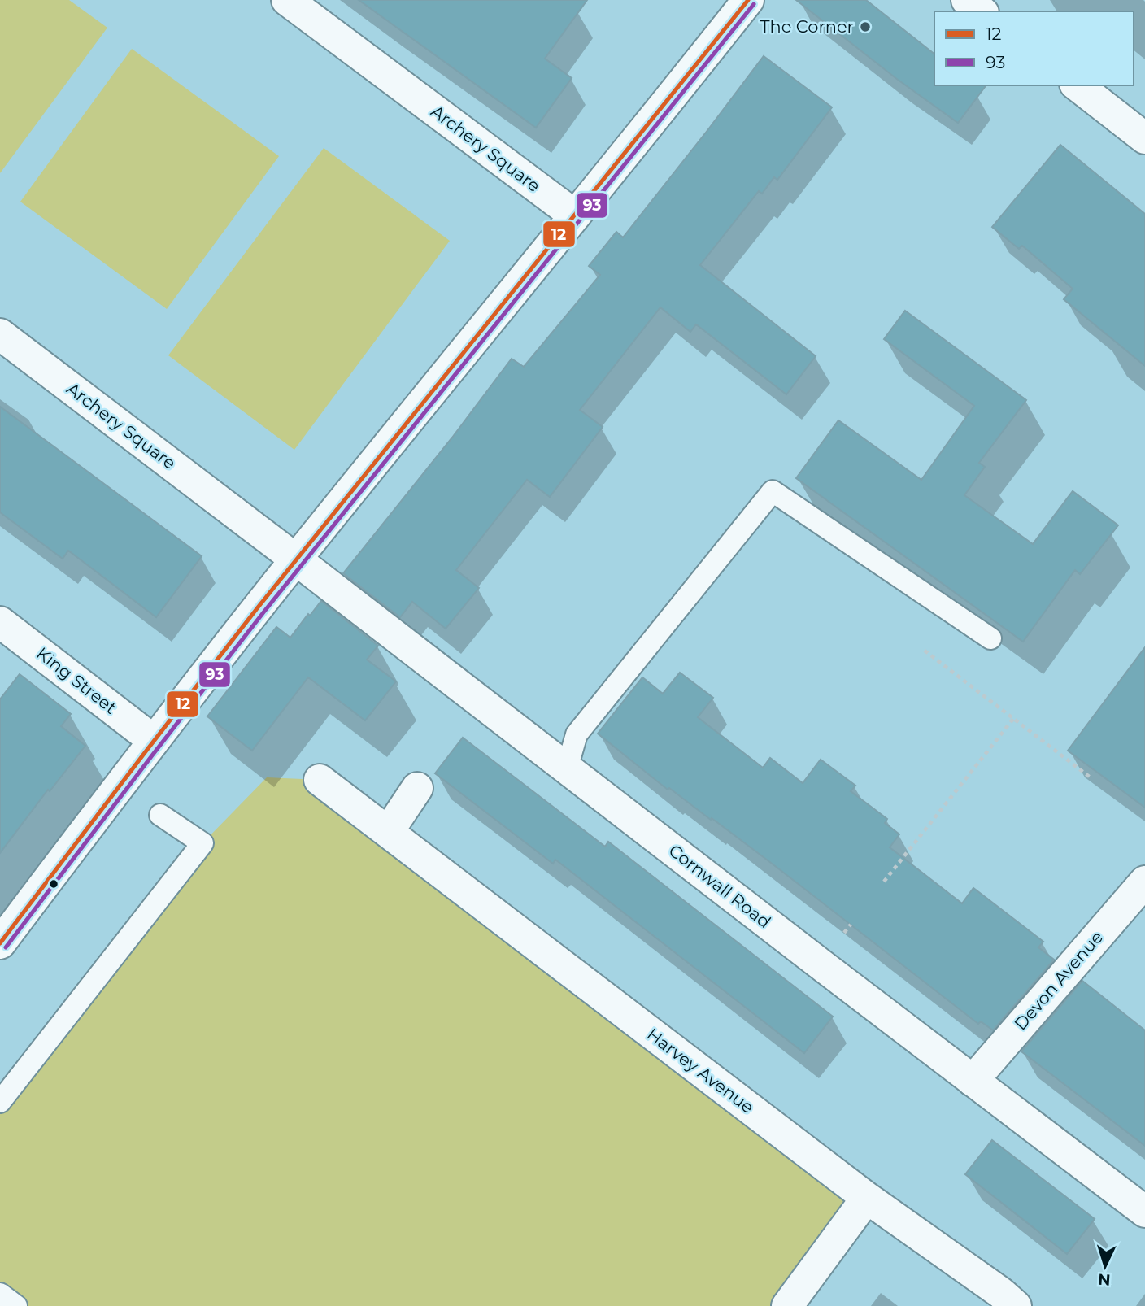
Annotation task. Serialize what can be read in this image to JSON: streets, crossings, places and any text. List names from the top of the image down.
{
  "streets": {
    "street": [
      "Archery Square",
      "King Street",
      "Cornwall Road",
      "Devon Avenue",
      "Harvey Avenue"
    ]
  },
  "crossings": [
    ["Archery Square", "Cornwall Road"],
    ["Cornwall Road", "Devon Avenue"]
  ],
  "places": ["The Corner"],
  "lines": ["transit line 12", "transit line 93"],
  "legend": ["12", "93"],
  "north": "bottom"
}
